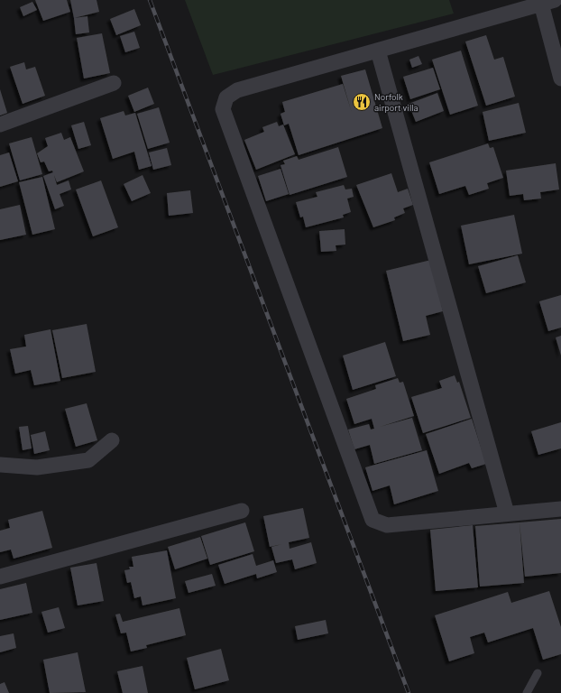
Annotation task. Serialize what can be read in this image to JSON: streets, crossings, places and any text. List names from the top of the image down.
{
  "places": {
    "restaurant": ["Norfolk airport villa"]
  }
}
